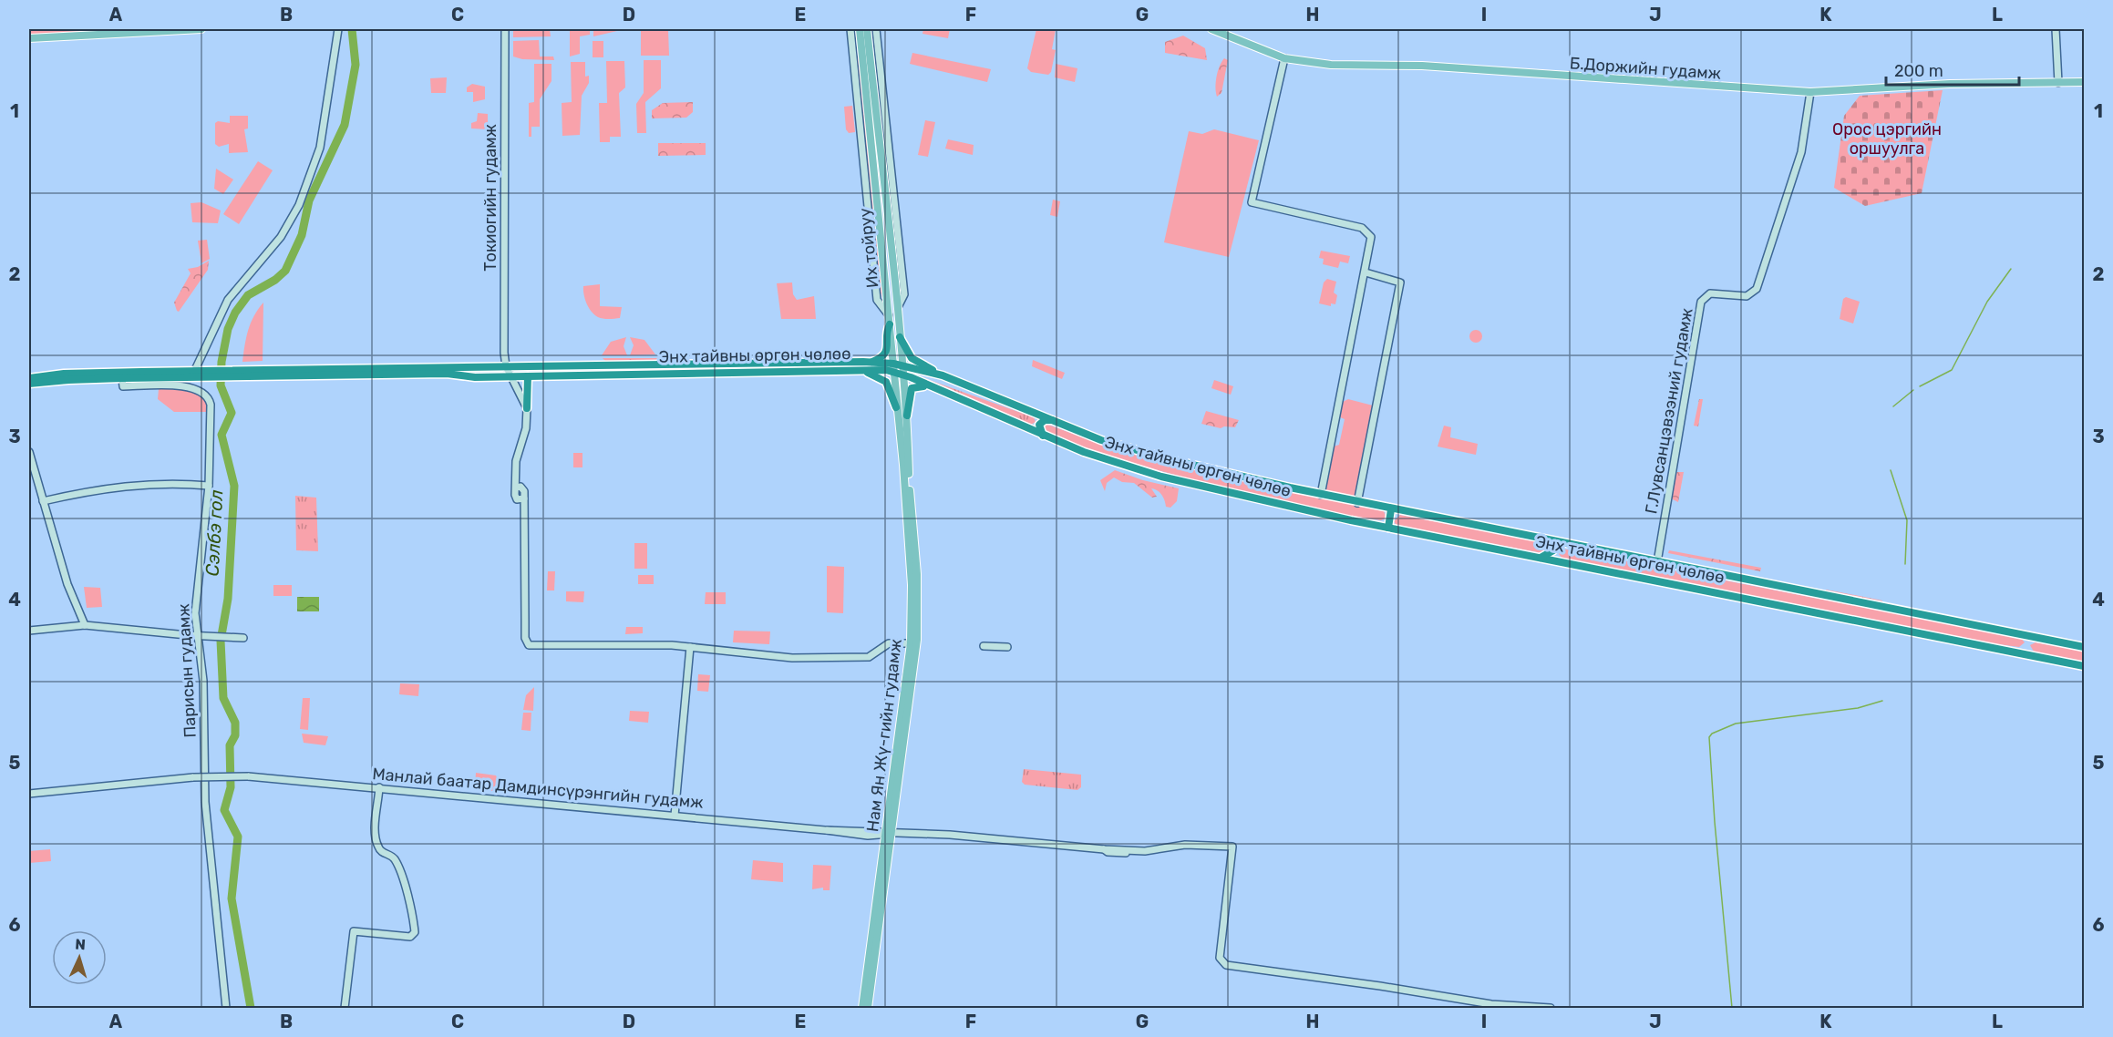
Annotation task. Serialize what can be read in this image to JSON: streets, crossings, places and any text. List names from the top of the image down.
{
  "streets": {
    "highway": ["Энх тайвны өргөн чөлөө"],
    "main road": ["Б.Доржийн гудамж", "Их тойруу", "Нам Ян Жү-гийн гудамж"],
    "street": [
      "Токиогийн гудамж",
      "Г.Лувсанцэвээний гудамж",
      "Парисын гудамж",
      "Манлай баатар Дамдинсүрэнгийн гудамж"
    ]
  },
  "crossings": [
    ["Б.Доржийн гудамж", "Г.Лувсанцэвээний гудамж"],
    ["Токиогийн гудамж", "Энх тайвны өргөн чөлөө"],
    ["Их тойруу", "Энх тайвны өргөн чөлөө"],
    ["Их тойруу", "Нам Ян Жү-гийн гудамж"],
    ["Энх тайвны өргөн чөлөө", "Г.Лувсанцэвээний гудамж"],
    ["Нам Ян Жү-гийн гудамж", "Манлай баатар Дамдинсүрэнгийн гудамж"]
  ],
  "water": ["Сэлбэ гол"],
  "parks": ["Орос цэргийн оршуулга"],
  "scale_bar": "200 m",
  "north": "top",
  "grid": {
    "columns": [
      "A",
      "B",
      "C",
      "D",
      "E",
      "F",
      "G",
      "H",
      "I",
      "J",
      "K",
      "L"
    ],
    "rows": [
      "1",
      "2",
      "3",
      "4",
      "5",
      "6"
    ]
  }
}
